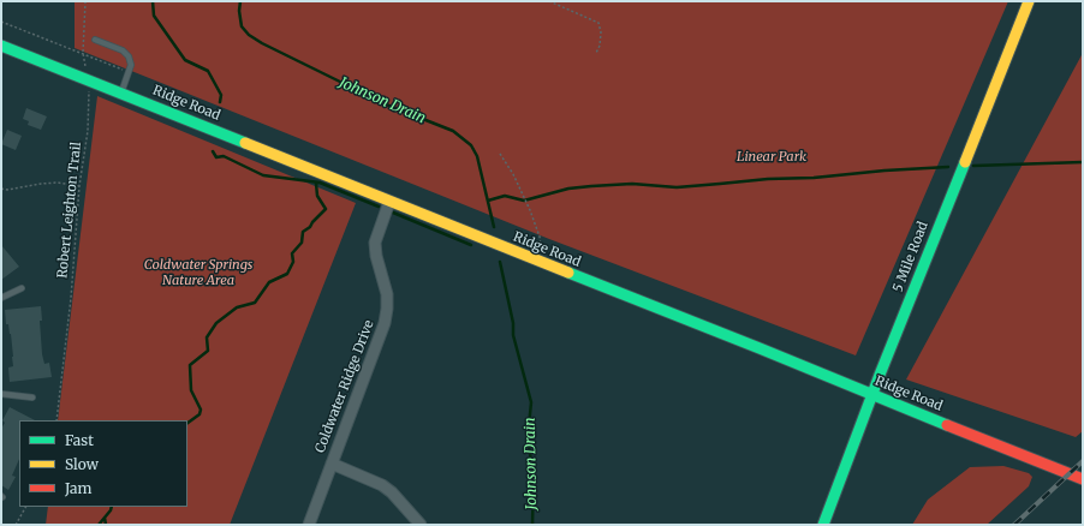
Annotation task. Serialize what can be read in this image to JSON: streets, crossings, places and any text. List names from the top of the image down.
{
  "streets": {
    "street": ["Ridge Road", "5 Mile Road", "Coldwater Ridge Drive"],
    "path": ["Robert Leighton Trail"]
  },
  "crossings": [
    ["Ridge Road", "Robert Leighton Trail"],
    ["Ridge Road", "5 Mile Road"],
    ["Ridge Road", "Coldwater Ridge Drive"]
  ],
  "water": ["Johnson Drain"],
  "parks": ["Linear Park", "Coldwater Springs Nature Area"],
  "legend": ["Fast", "Slow", "Jam"]
}
